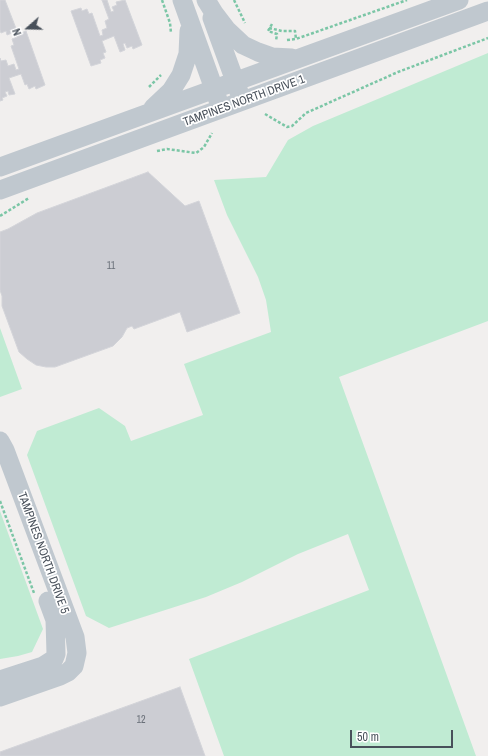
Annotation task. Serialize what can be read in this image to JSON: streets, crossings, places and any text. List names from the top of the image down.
{
  "streets": {
    "street": ["TAMPINES NORTH DRIVE 1", "TAMPINES NORTH DRIVE 5"]
  },
  "house_numbers": ["11", "12"],
  "scale_bar": "50 m",
  "north": "left"
}
